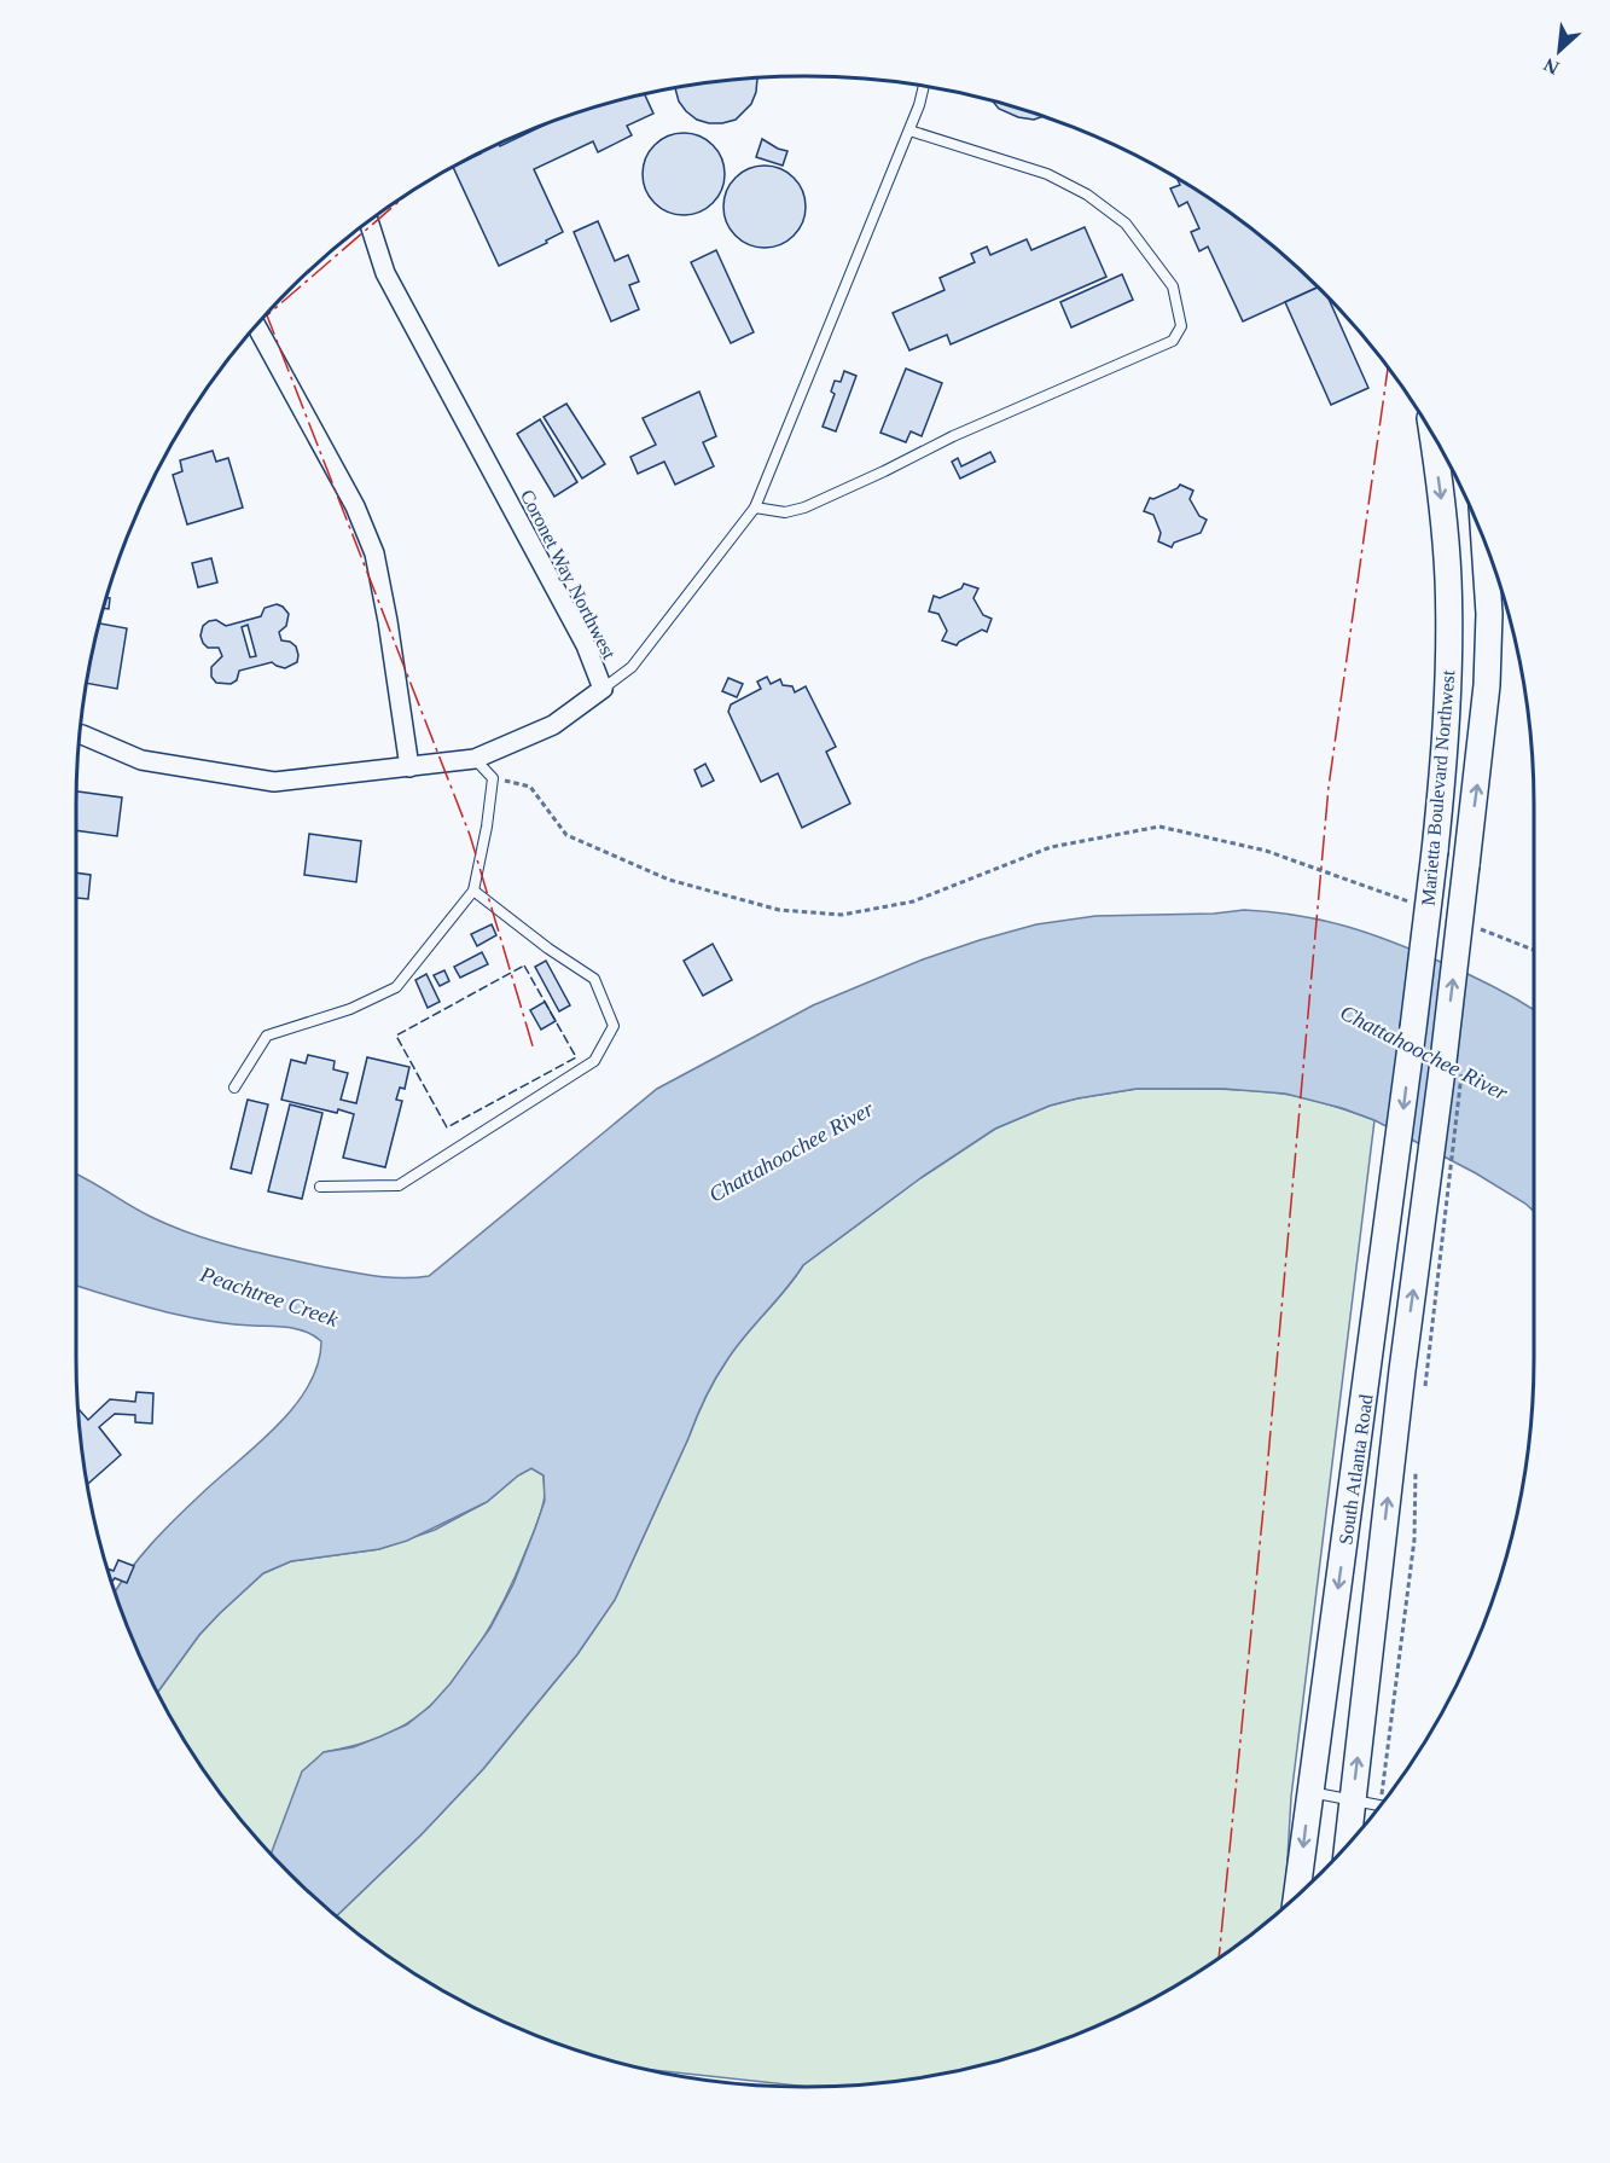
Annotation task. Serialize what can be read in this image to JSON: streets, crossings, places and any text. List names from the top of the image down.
{
  "streets": {
    "main road": ["Marietta Boulevard Northwest", "South Atlanta Road"],
    "street": ["Coronet Way Northwest"]
  },
  "crossings": [
    ["Marietta Boulevard Northwest", "South Atlanta Road"]
  ],
  "water": ["Chattahoochee River", "Peachtree Creek"],
  "north": "bottom left"
}
